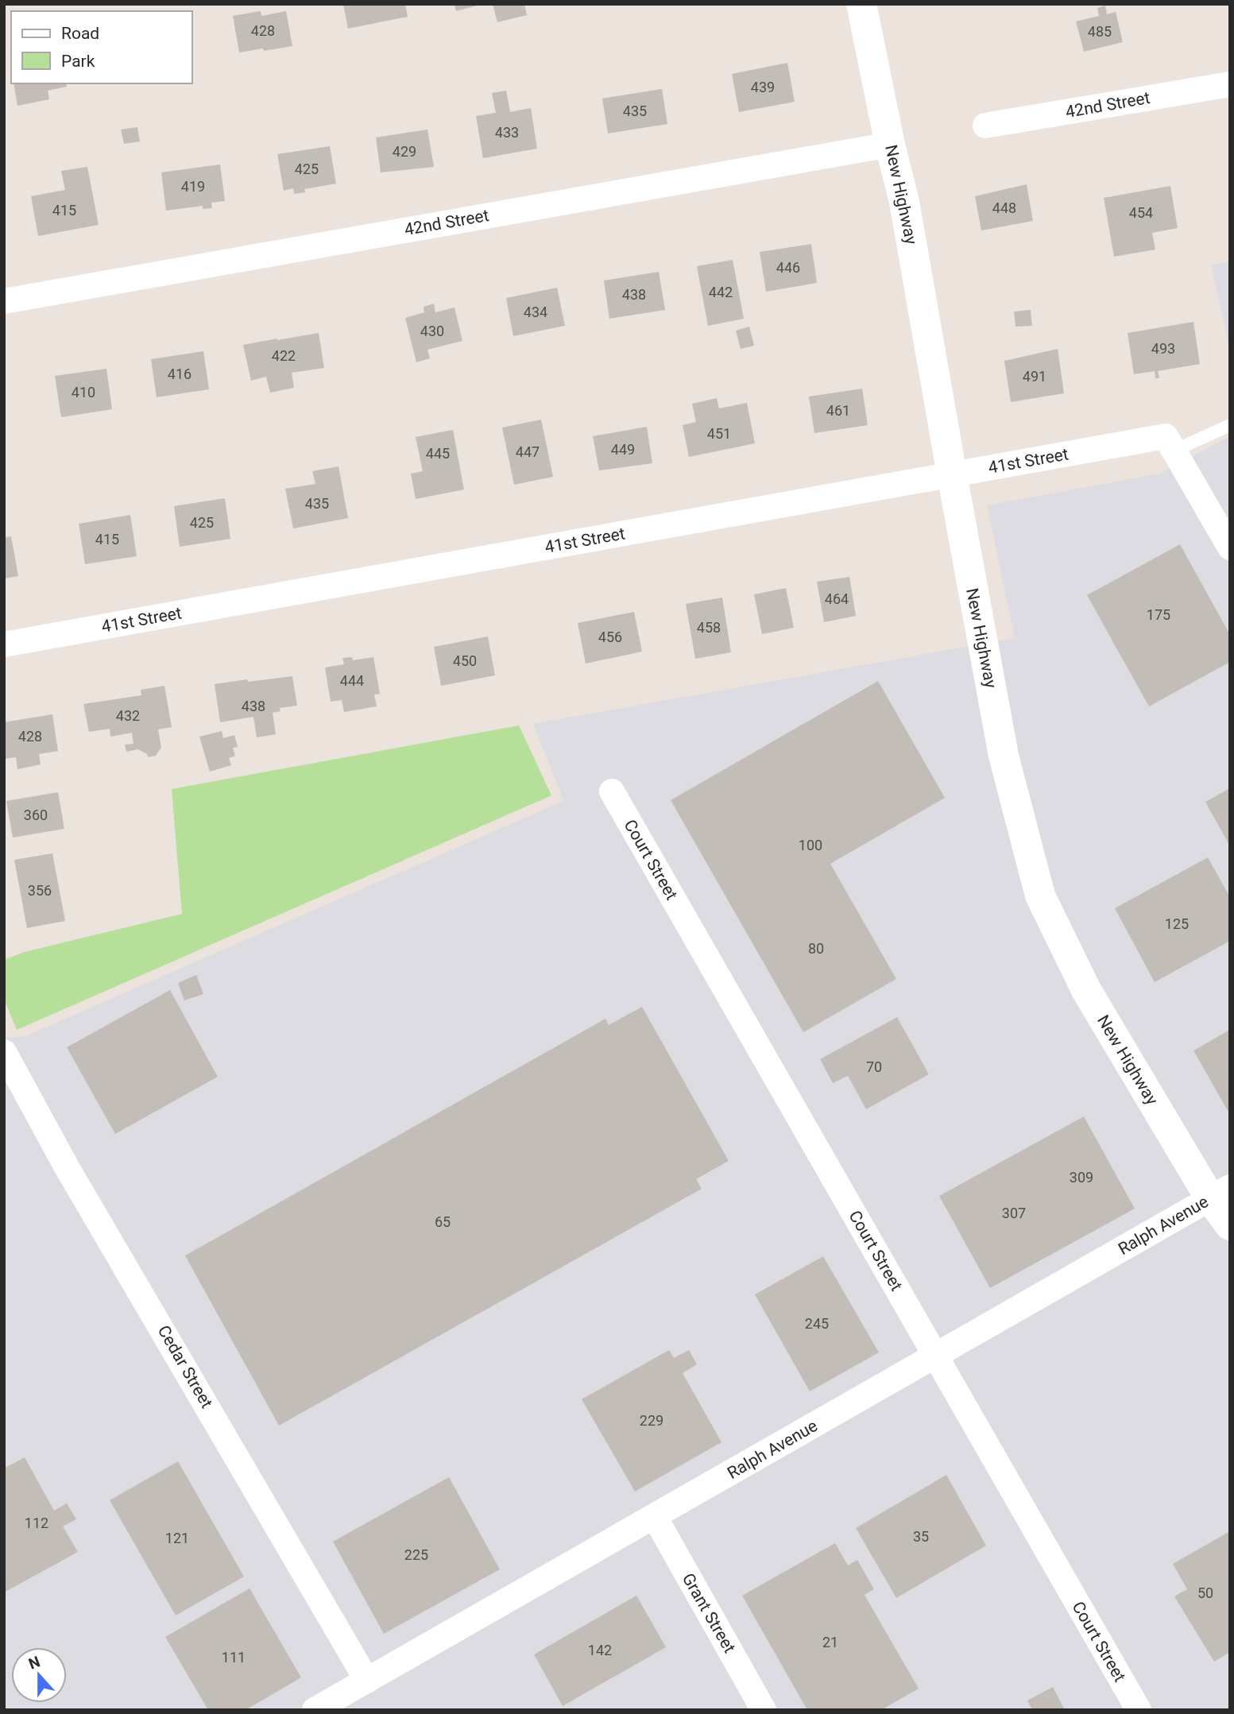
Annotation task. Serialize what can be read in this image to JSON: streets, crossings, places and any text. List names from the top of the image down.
{
  "streets": {
    "main road": ["New Highway"],
    "street": [
      "42nd Street",
      "41st Street",
      "Court Street",
      "Ralph Avenue",
      "Cedar Street",
      "Grant Street"
    ]
  },
  "crossings": [
    ["42nd Street", "New Highway"],
    ["New Highway", "41st Street"],
    ["New Highway", "Ralph Avenue"],
    ["Court Street", "Ralph Avenue"],
    ["Ralph Avenue", "Cedar Street"],
    ["Ralph Avenue", "Grant Street"]
  ],
  "house_numbers": [
    "428",
    "485",
    "439",
    "435",
    "433",
    "429",
    "425",
    "419",
    "448",
    "415",
    "454",
    "446",
    "442",
    "438",
    "434",
    "430",
    "493",
    "422",
    "416",
    "491",
    "410",
    "461",
    "451",
    "449",
    "447",
    "445",
    "435",
    "425",
    "415",
    "464",
    "175",
    "458",
    "456",
    "450",
    "444",
    "438",
    "432",
    "428",
    "360",
    "100",
    "356",
    "125",
    "80",
    "70",
    "309",
    "307",
    "65",
    "245",
    "229",
    "112",
    "35",
    "121",
    "225",
    "50",
    "21",
    "142",
    "111"
  ],
  "legend": ["Road", "Park"],
  "north": "top"
}
